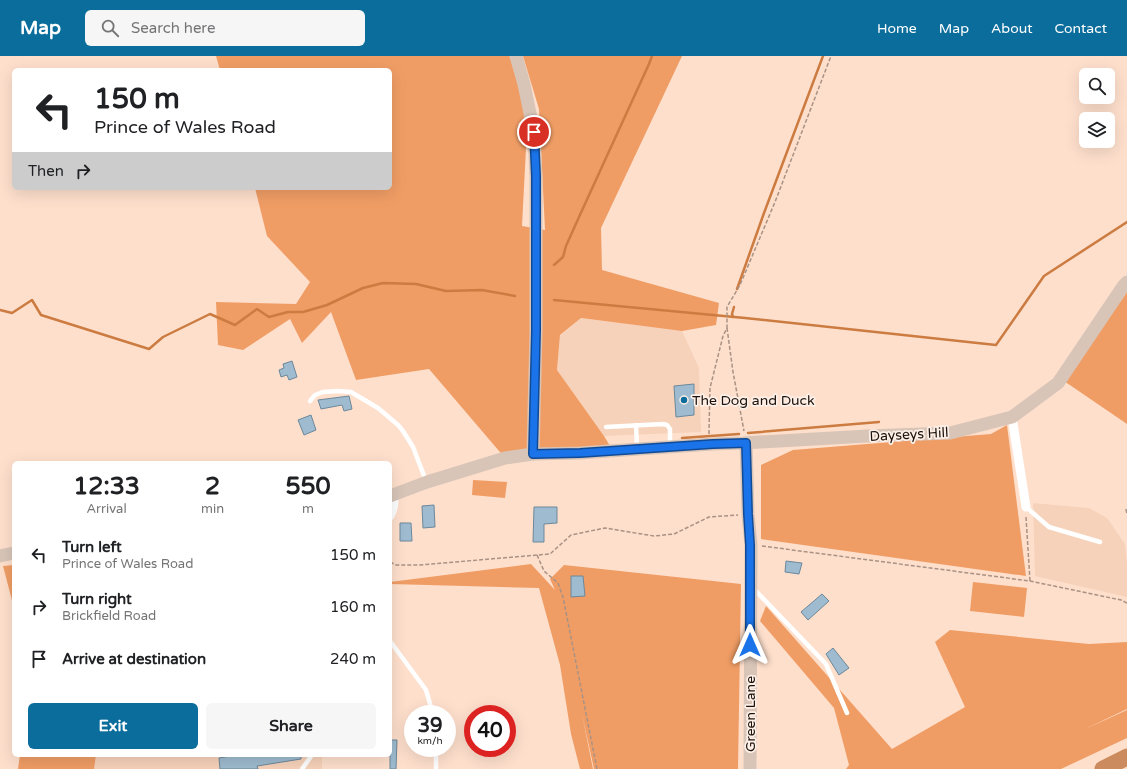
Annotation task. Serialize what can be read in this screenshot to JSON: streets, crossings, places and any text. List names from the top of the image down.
{
  "streets": {
    "street": ["Dayseys Hill", "Green Lane"]
  },
  "crossings": [
    ["Dayseys Hill", "Green Lane"]
  ],
  "places": ["The Dog and Duck"],
  "page": {
    "header": "Map",
    "search": "Search here",
    "nav": [
      "Home",
      "Map",
      "About",
      "Contact"
    ],
    "turn": ["150 m", "Prince of Wales Road"],
    "then": "Then",
    "eta": [
      "12:33",
      "Arrival",
      "2",
      "min",
      "550",
      "m"
    ],
    "list": [
      {
        "name": "Turn left",
        "note": "Prince of Wales Road",
        "value": "150 m"
      },
      {
        "name": "Turn right",
        "note": "Brickfield Road",
        "value": "160 m"
      },
      {
        "name": "Arrive at destination",
        "value": "240 m"
      }
    ],
    "buttons": ["Exit", "Share"],
    "speed": "39 km/h",
    "limit": "40"
  }
}
